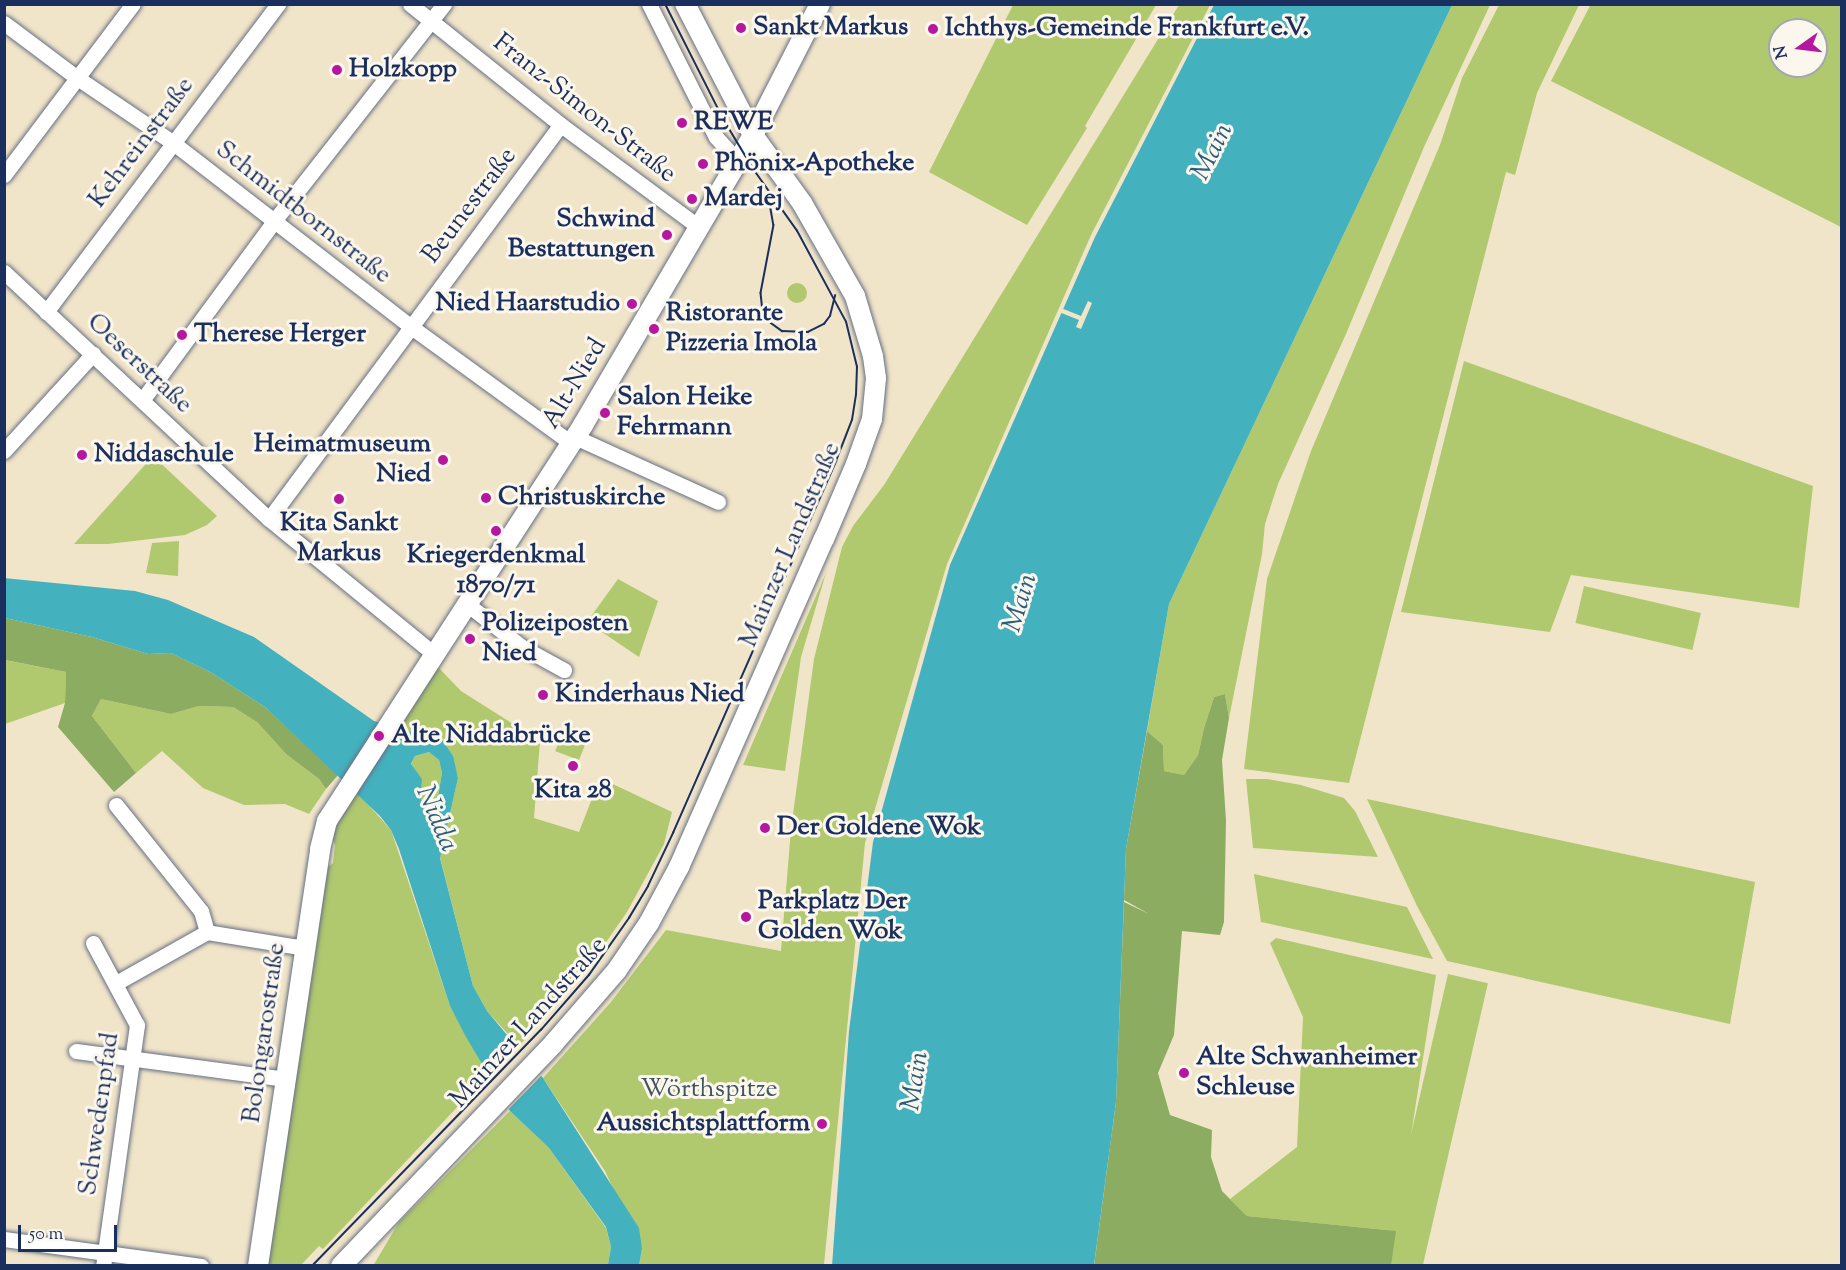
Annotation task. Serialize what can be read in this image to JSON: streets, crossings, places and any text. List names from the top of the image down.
{
  "streets": {
    "main road": ["Alt-Nied", "Mainzer Landstraße", "Bolongarostraße"],
    "street": [
      "Franz-Simon-Straße",
      "Kehreinstraße",
      "Beunestraße",
      "Schmidtbornstraße",
      "Oeserstraße",
      "Schwedenpfad"
    ]
  },
  "crossings": [
    ["Franz-Simon-Straße", "Beunestraße"],
    ["Franz-Simon-Straße", "Alt-Nied"],
    ["Kehreinstraße", "Schmidtbornstraße"],
    ["Kehreinstraße", "Oeserstraße"],
    ["Beunestraße", "Schmidtbornstraße"],
    ["Beunestraße", "Oeserstraße"],
    ["Schmidtbornstraße", "Alt-Nied"],
    ["Oeserstraße", "Alt-Nied"],
    ["Oeserstraße", "Bolongarostraße"],
    ["Alt-Nied", "Mainzer Landstraße"],
    ["Alt-Nied", "Bolongarostraße"]
  ],
  "water": ["Main", "Nidda"],
  "parks": ["Wörthspitze"],
  "places": [
    "Sankt Markus",
    "Ichthys-Gemeinde Frankfurt e.V.",
    "Holzkopp",
    "REWE",
    "Phönix-Apotheke",
    "Mardej",
    "Schwind Bestattungen",
    "Nied Haarstudio",
    "Ristorante Pizzeria Imola",
    "Therese Herger",
    "Salon Heike Fehrmann",
    "Niddaschule",
    "Heimatmuseum Nied",
    "Christuskirche",
    "Kita Sankt Markus",
    "Kriegerdenkmal 1870/71",
    "Polizeiposten Nied",
    "Kinderhaus Nied",
    "Alte Niddabrücke",
    "Kita 28",
    "Der Goldene Wok",
    "Parkplatz Der Golden Wok",
    "Alte Schwanheimer Schleuse",
    "Aussichtsplattform"
  ],
  "scale_bar": "50 m",
  "north": "left"
}
